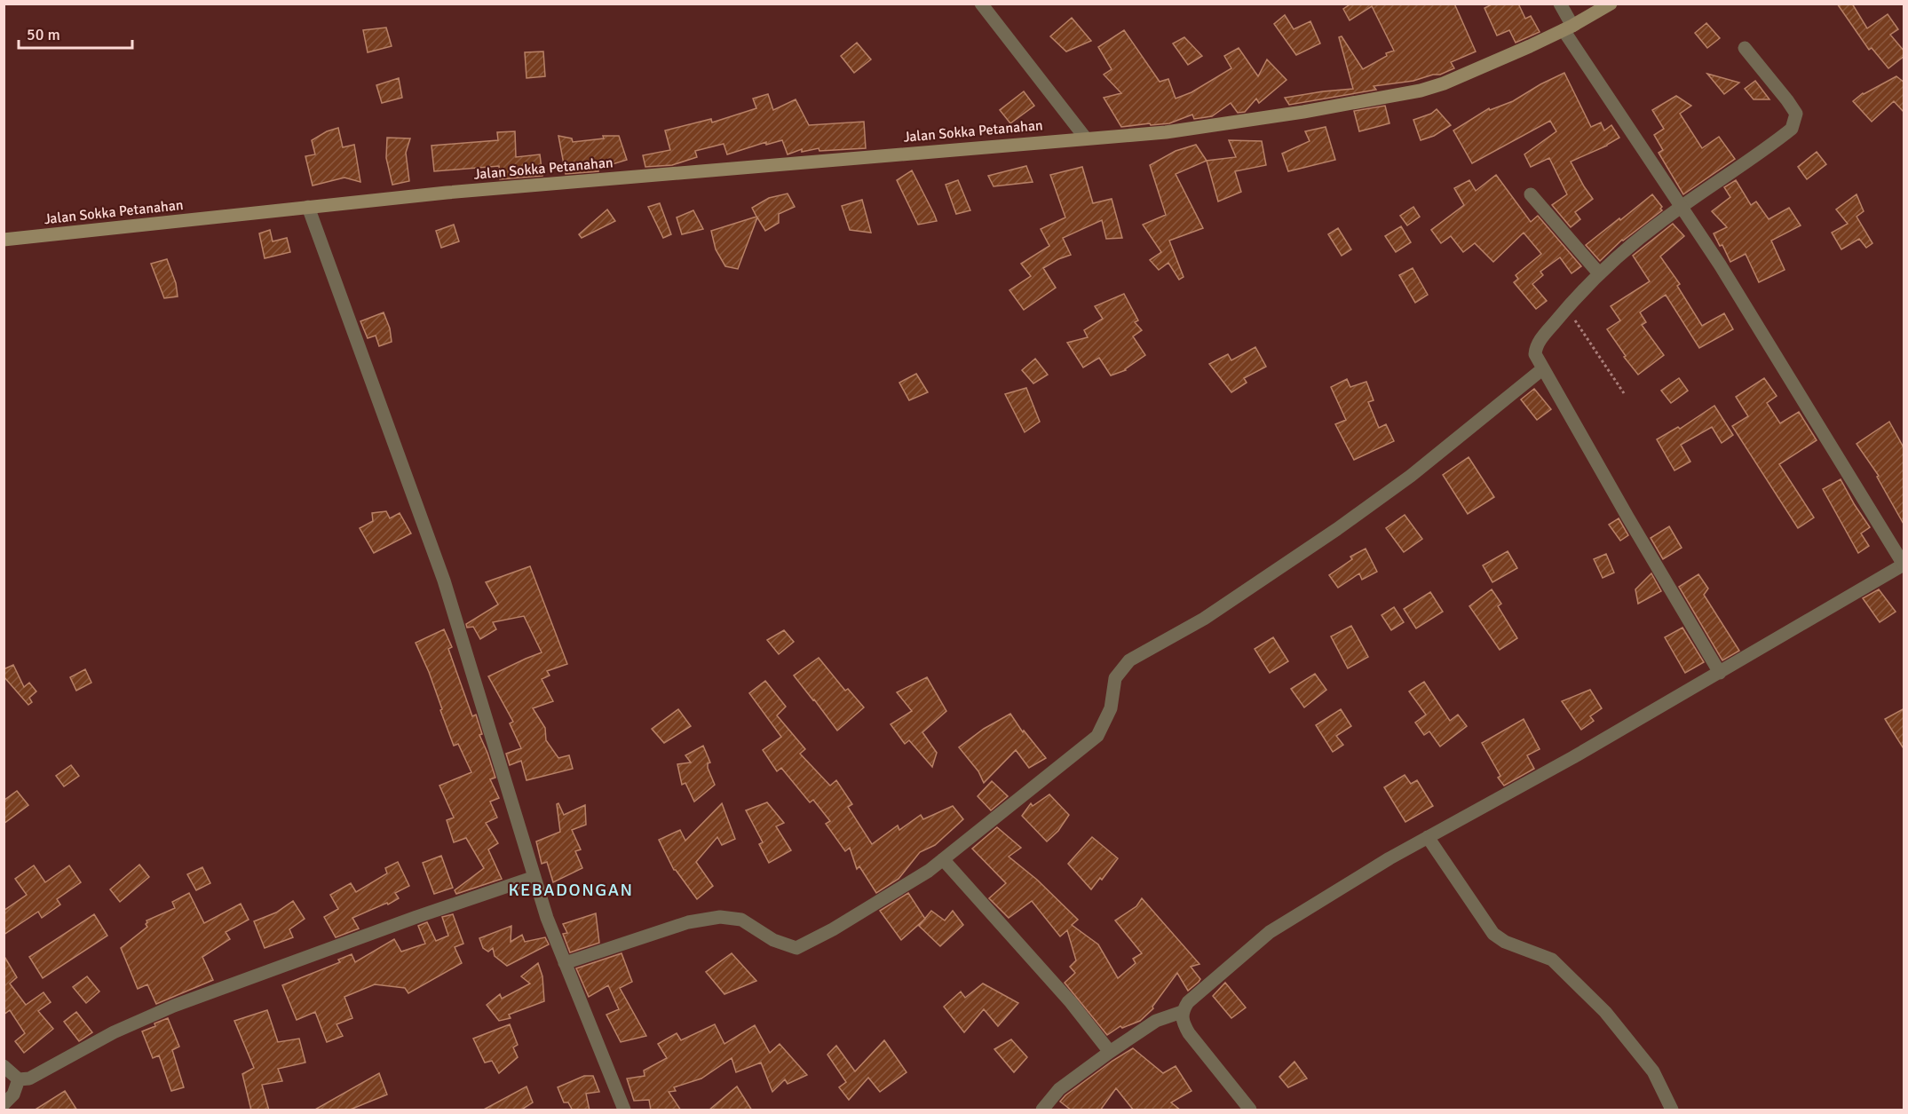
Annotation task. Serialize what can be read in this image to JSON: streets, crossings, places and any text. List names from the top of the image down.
{
  "streets": {
    "main road": ["Jalan Sokka Petanahan"]
  },
  "districts": ["KEBADONGAN"],
  "scale_bar": "50 m"
}
